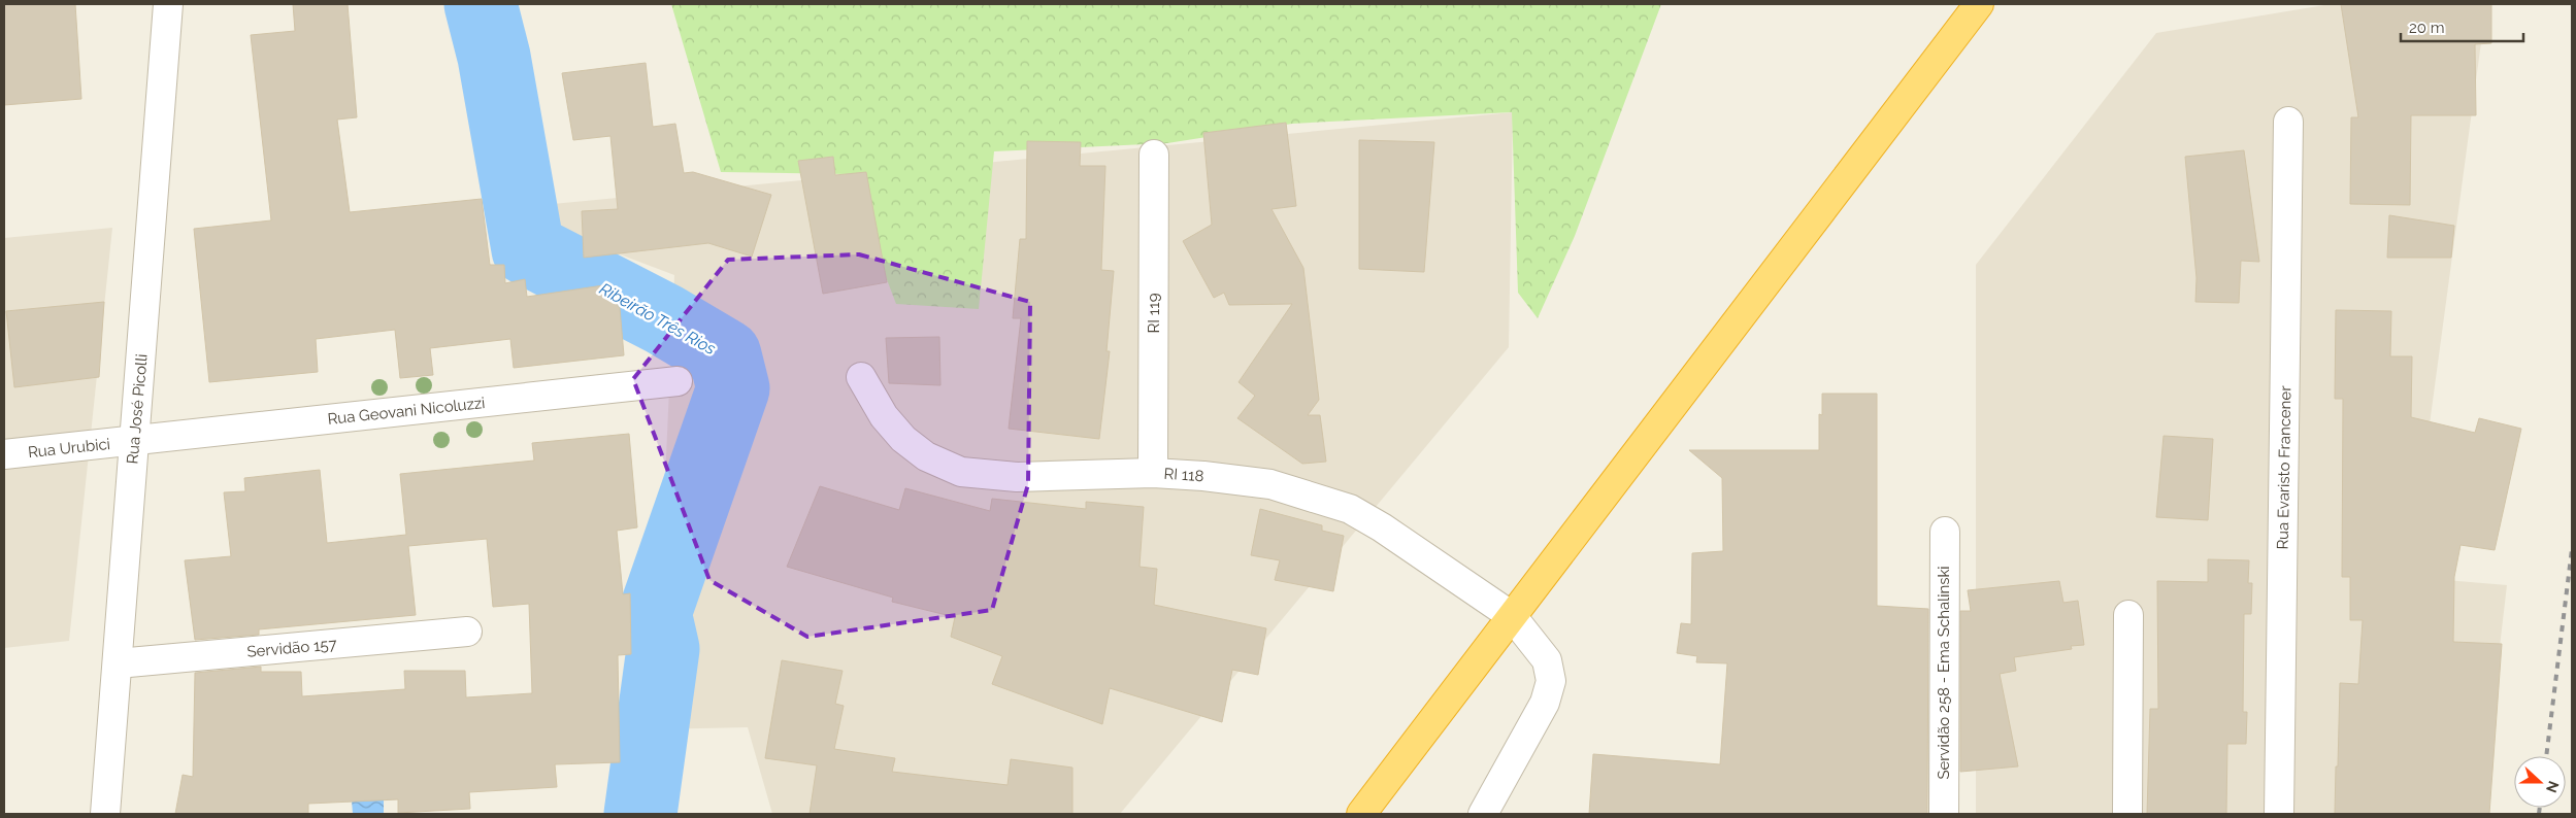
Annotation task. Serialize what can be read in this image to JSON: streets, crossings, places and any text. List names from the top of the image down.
{
  "streets": {
    "street": [
      "RI 119",
      "Rua José Picolli",
      "Rua Geovani Nicoluzzi",
      "Rua Urubici",
      "Rua Evaristo Francener",
      "RI 118",
      "Servidão 157",
      "Servidão 258 - Ema Schalinski"
    ]
  },
  "crossings": [
    ["RI 119", "RI 118"],
    ["Rua José Picolli", "Rua Geovani Nicoluzzi"],
    ["Rua José Picolli", "Rua Urubici"],
    ["Rua José Picolli", "Servidão 157"],
    ["Rua Geovani Nicoluzzi", "Rua Urubici"]
  ],
  "water": ["Ribeirão Três Rios"],
  "scale_bar": "20 m",
  "north": "right"
}
